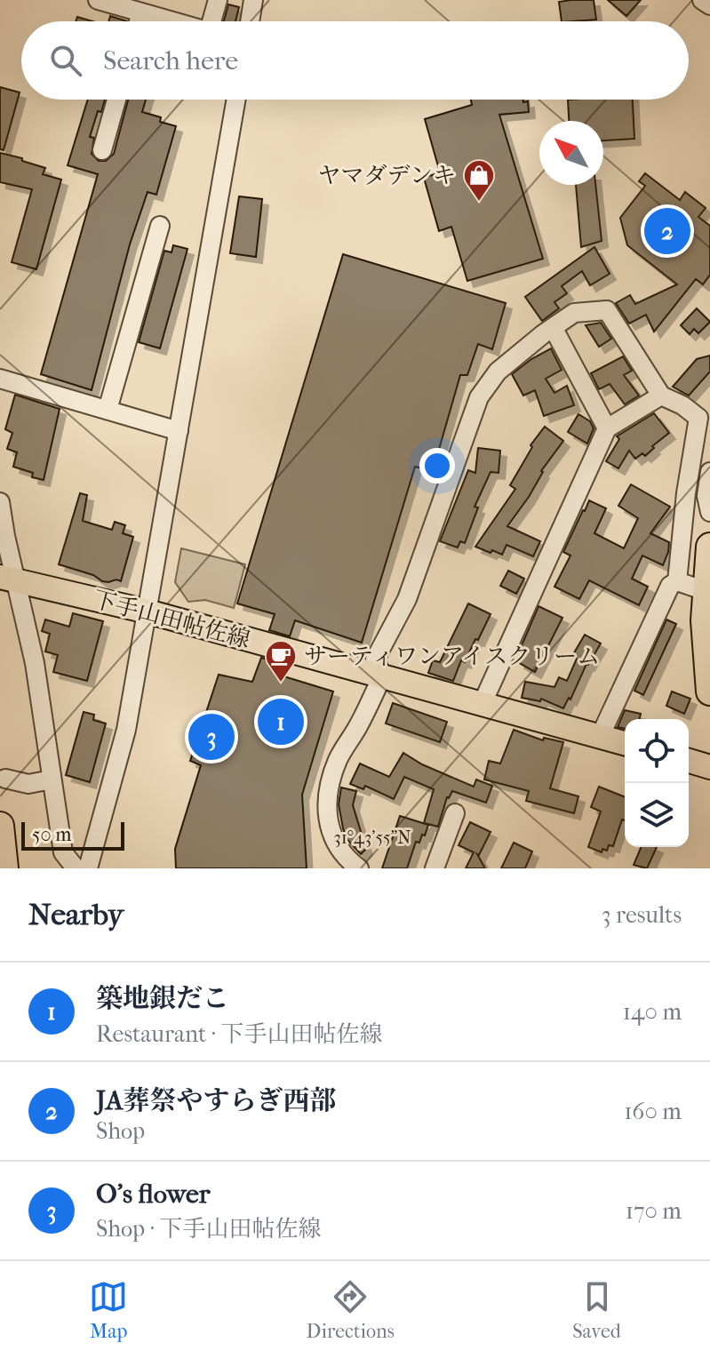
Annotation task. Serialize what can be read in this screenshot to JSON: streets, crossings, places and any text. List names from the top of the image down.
{
  "streets": {
    "main road": ["下手山田帖佐線"]
  },
  "places": {
    "shop": ["ヤマダデンキ"],
    "cafe": ["サーティワンアイスクリーム"]
  },
  "scale_bar": "50 m",
  "north": "top left",
  "page": {
    "search": "Search here",
    "pins": ["2", "1", "3"],
    "scale": "50 m",
    "heading": ["Nearby", "3 results"],
    "list": [
      {
        "mark": "1",
        "name": "築地銀だこ",
        "note": "Restaurant · 下手山田帖佐線",
        "value": "140 m"
      },
      {
        "mark": "2",
        "name": "JA葬祭やすらぎ西部",
        "note": "Shop",
        "value": "160 m"
      },
      {
        "mark": "3",
        "name": "O's flower",
        "note": "Shop · 下手山田帖佐線",
        "value": "170 m"
      }
    ],
    "nav": ["Map", "Directions", "Saved"]
  },
  "coordinates": ["31°43'55\"N"]
}
